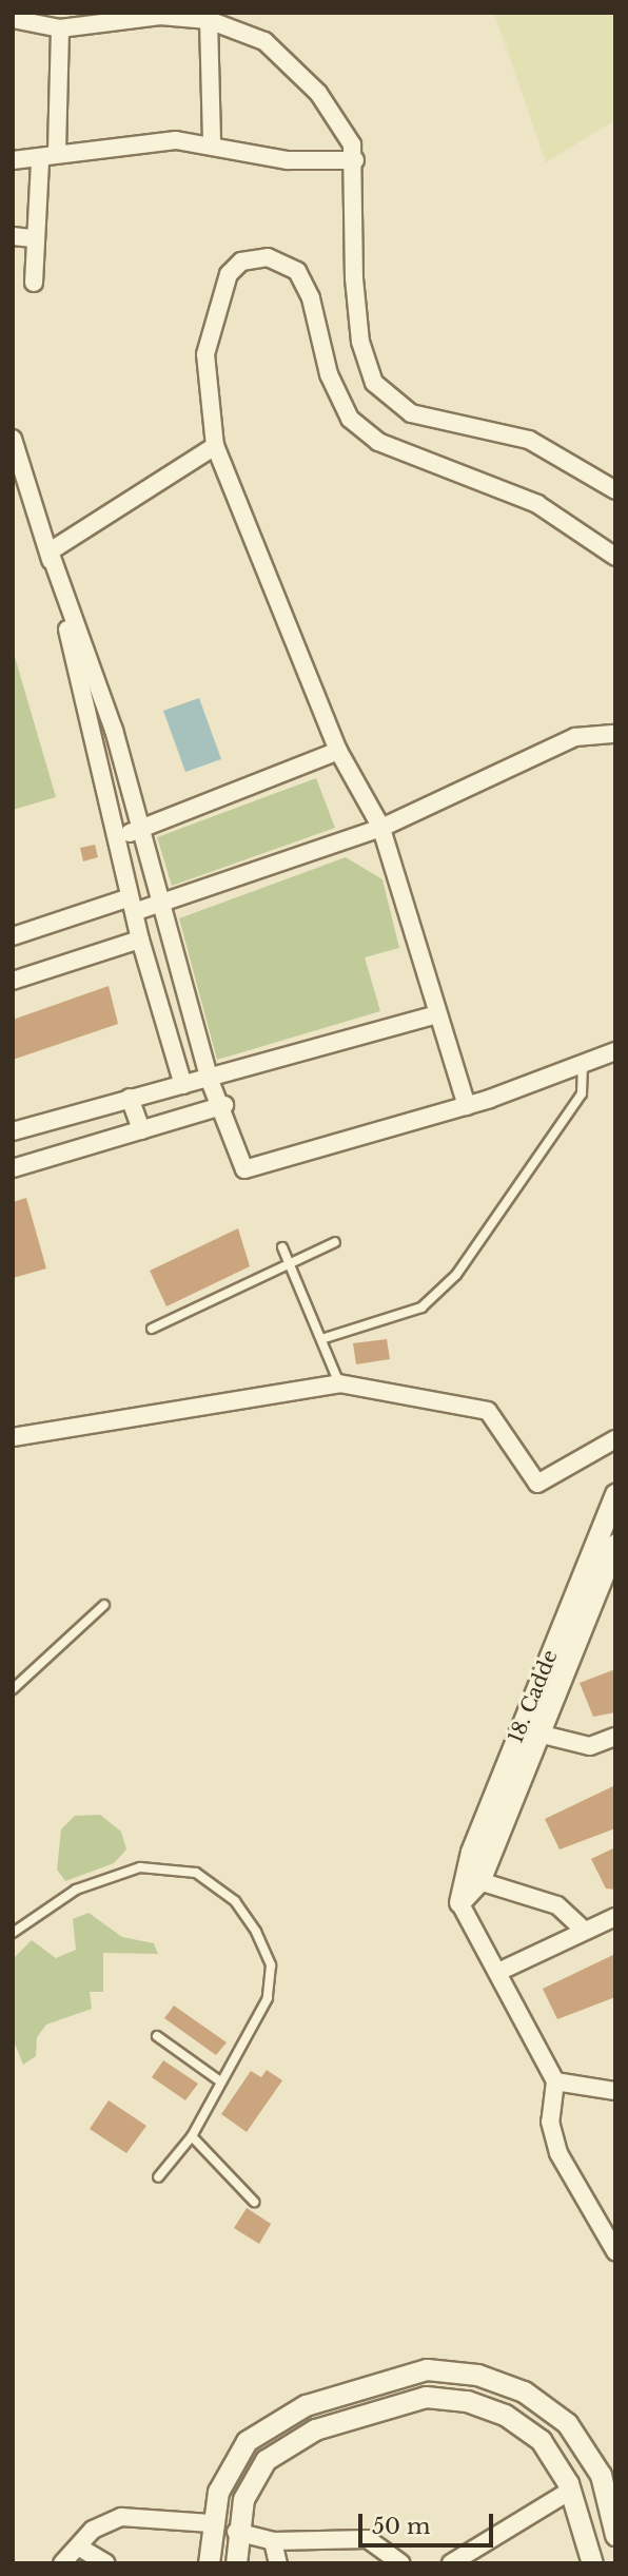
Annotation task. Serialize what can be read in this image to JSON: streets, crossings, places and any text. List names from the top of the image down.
{
  "streets": {
    "street": ["18. Cadde"]
  },
  "scale_bar": "50 m"
}
